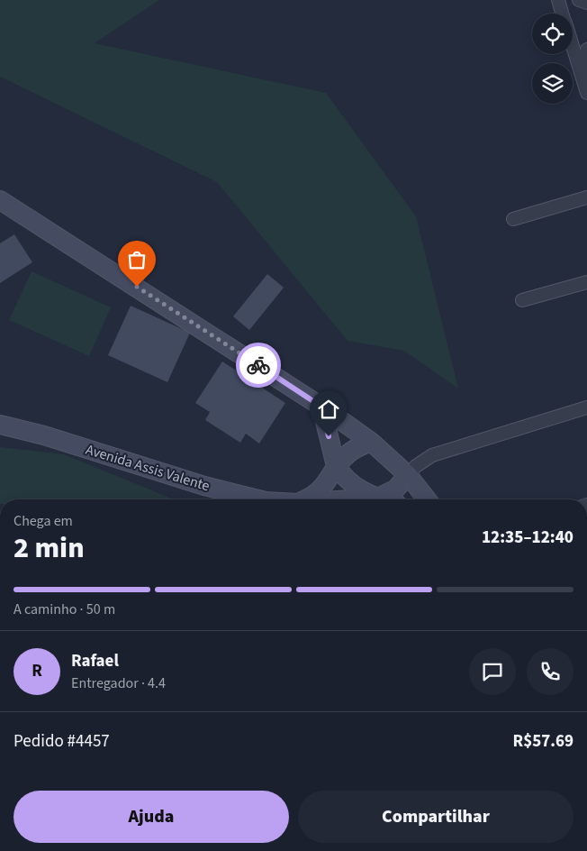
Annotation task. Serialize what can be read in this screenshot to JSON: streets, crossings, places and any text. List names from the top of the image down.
{
  "streets": {
    "main road": ["Avenida Assis Valente"]
  },
  "page": {
    "heading": ["2 min", "Chega em", "12:35–12:40"],
    "panel": [
      "Rafael",
      "Entregador · 4.4",
      "Pedido #4457",
      "R$57.69"
    ],
    "bar": "A caminho · 50 m",
    "round": "R",
    "buttons": ["Ajuda", "Compartilhar"]
  }
}
